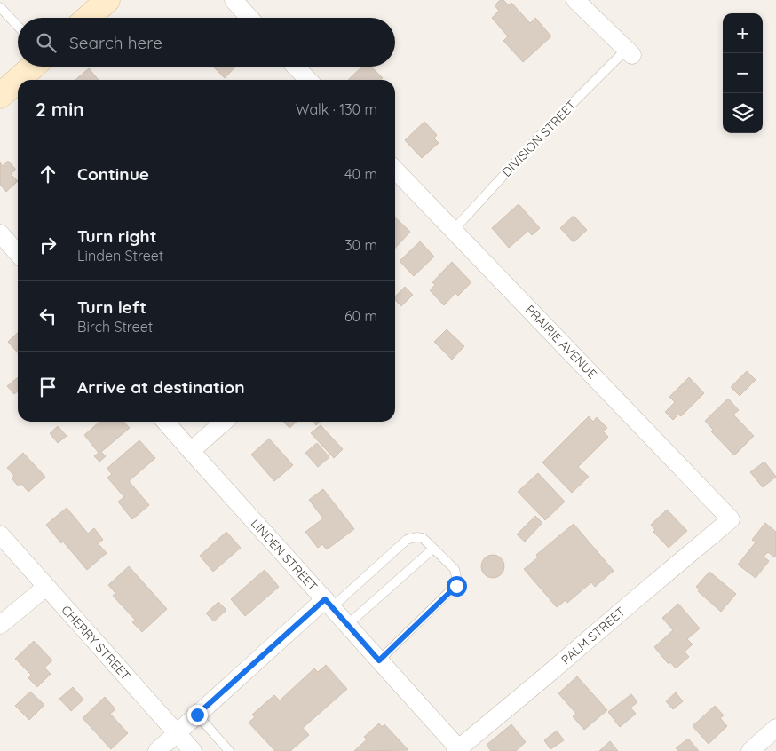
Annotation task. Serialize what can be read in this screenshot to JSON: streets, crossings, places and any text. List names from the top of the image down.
{
  "streets": {
    "street": [
      "PRAIRIE AVENUE",
      "LINDEN STREET",
      "PALM STREET",
      "CHERRY STREET"
    ],
    "lane": ["DIVISION STREET"]
  },
  "crossings": [
    ["DIVISION STREET", "PRAIRIE AVENUE"],
    ["PRAIRIE AVENUE", "PALM STREET"],
    ["LINDEN STREET", "PALM STREET"]
  ],
  "page": {
    "map_buttons": ["+", "−"],
    "search": "Search here",
    "heading": ["2 min", "Walk · 130 m"],
    "list": [
      ["Continue", "40 m"],
      ["Turn right", "Linden Street", "30 m"],
      ["Turn left", "Birch Street", "60 m"],
      "Arrive at destination"
    ]
  }
}
